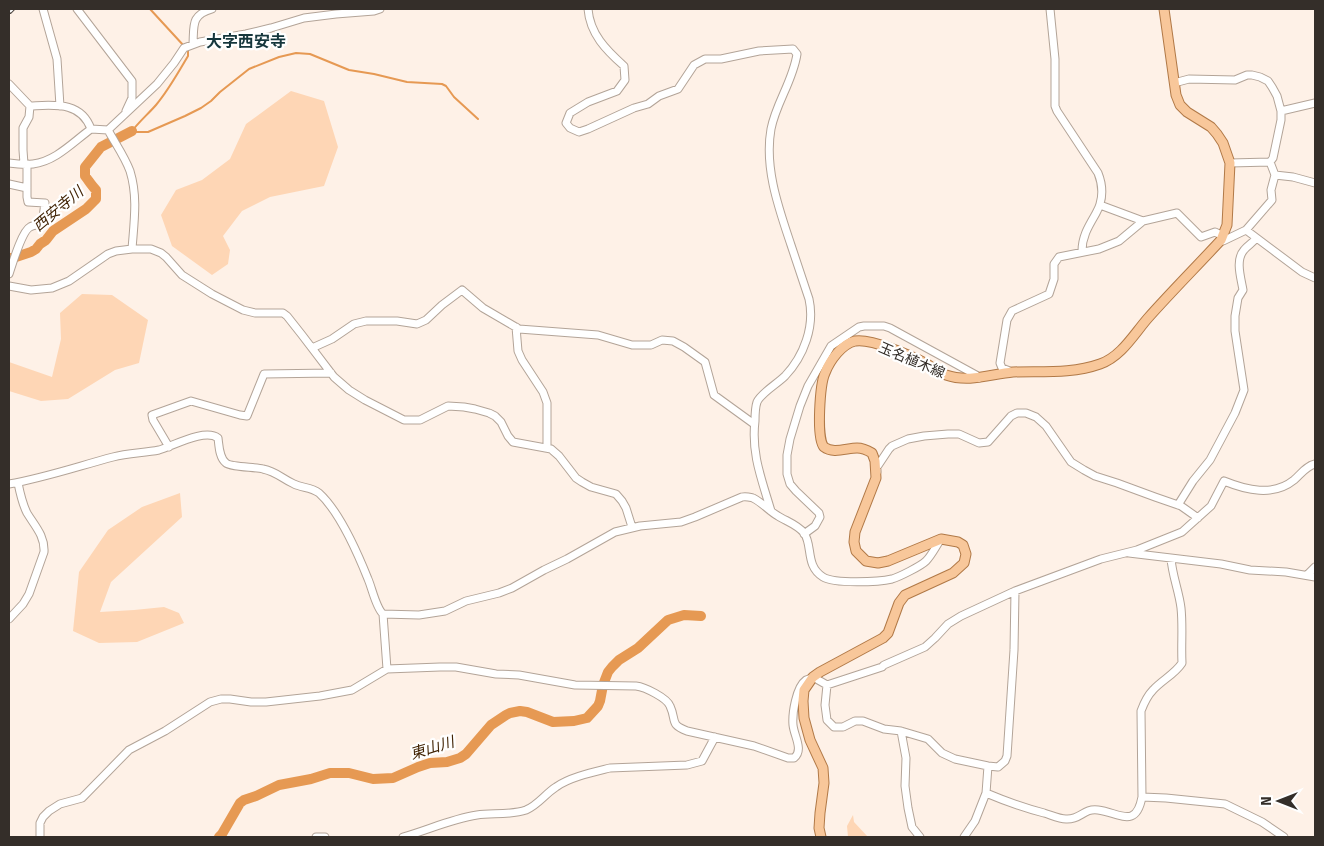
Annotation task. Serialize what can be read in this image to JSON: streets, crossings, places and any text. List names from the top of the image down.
{
  "streets": {
    "main road": ["玉名植木線"]
  },
  "districts": ["大字西安寺"],
  "water": ["西安寺川", "東山川"],
  "north": "left"
}
